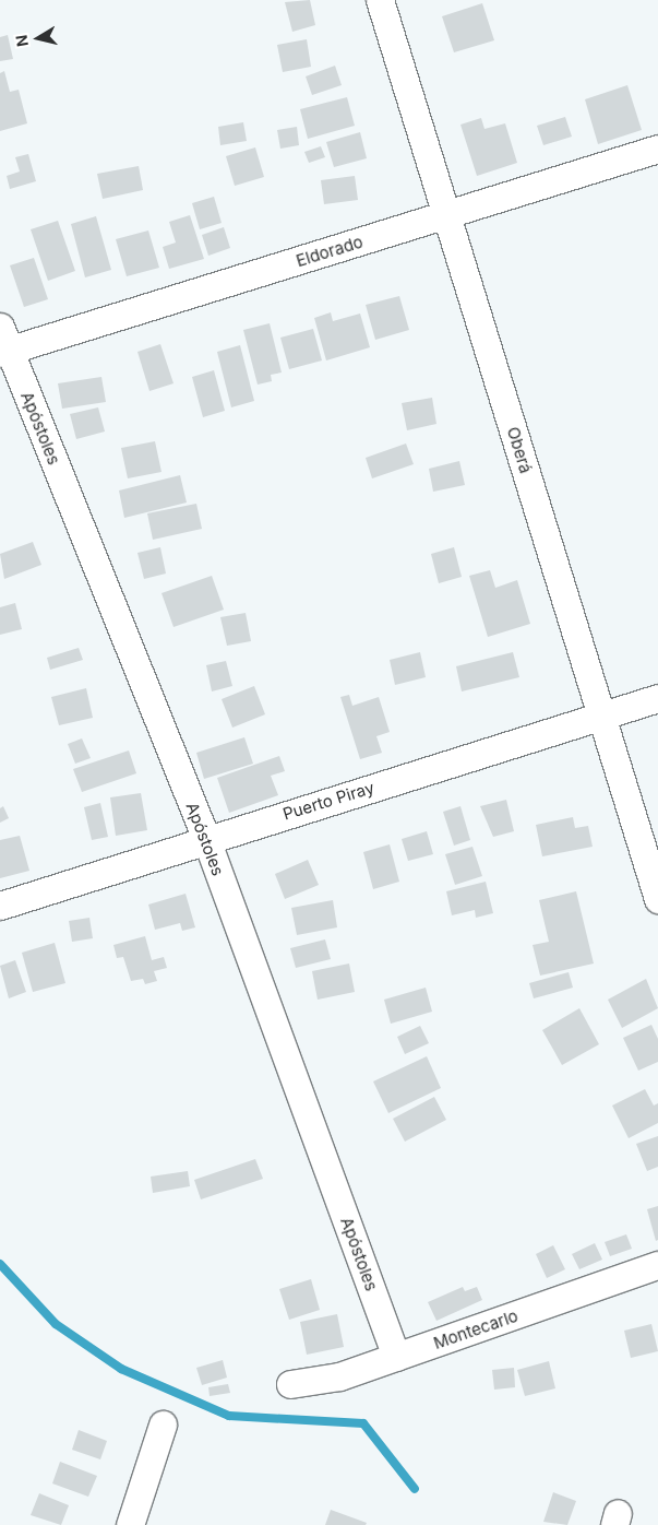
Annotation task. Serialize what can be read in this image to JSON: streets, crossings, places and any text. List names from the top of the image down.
{
  "streets": {
    "street": [
      "Eldorado",
      "Apóstoles",
      "Oberá",
      "Puerto Piray",
      "Montecarlo"
    ]
  },
  "crossings": [
    ["Eldorado", "Apóstoles"],
    ["Eldorado", "Oberá"],
    ["Apóstoles", "Puerto Piray"],
    ["Apóstoles", "Montecarlo"],
    ["Oberá", "Puerto Piray"]
  ],
  "north": "left"
}
